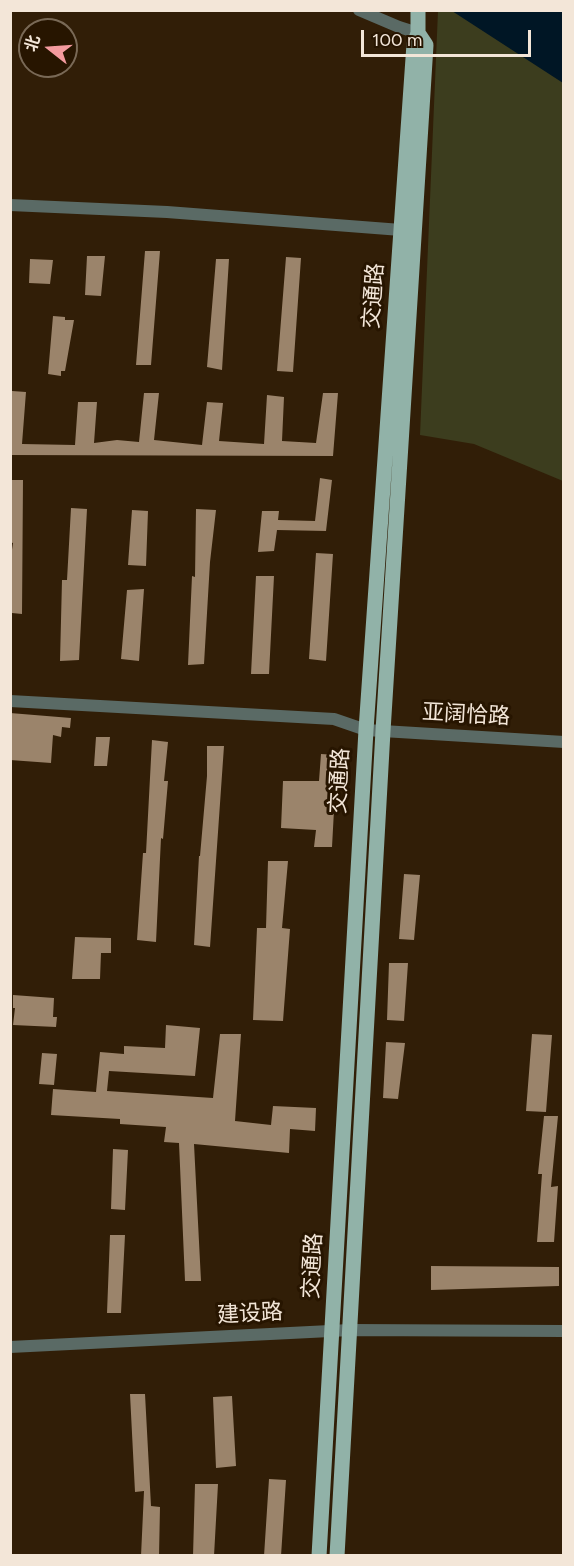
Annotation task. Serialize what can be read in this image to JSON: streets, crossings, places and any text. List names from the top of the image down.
{
  "streets": {
    "main road": ["交通路"],
    "street": ["亚阔恰路", "建设路"]
  },
  "crossings": [
    ["交通路", "亚阔恰路"],
    ["交通路", "建设路"]
  ],
  "scale_bar": "100 m",
  "north": "left"
}
